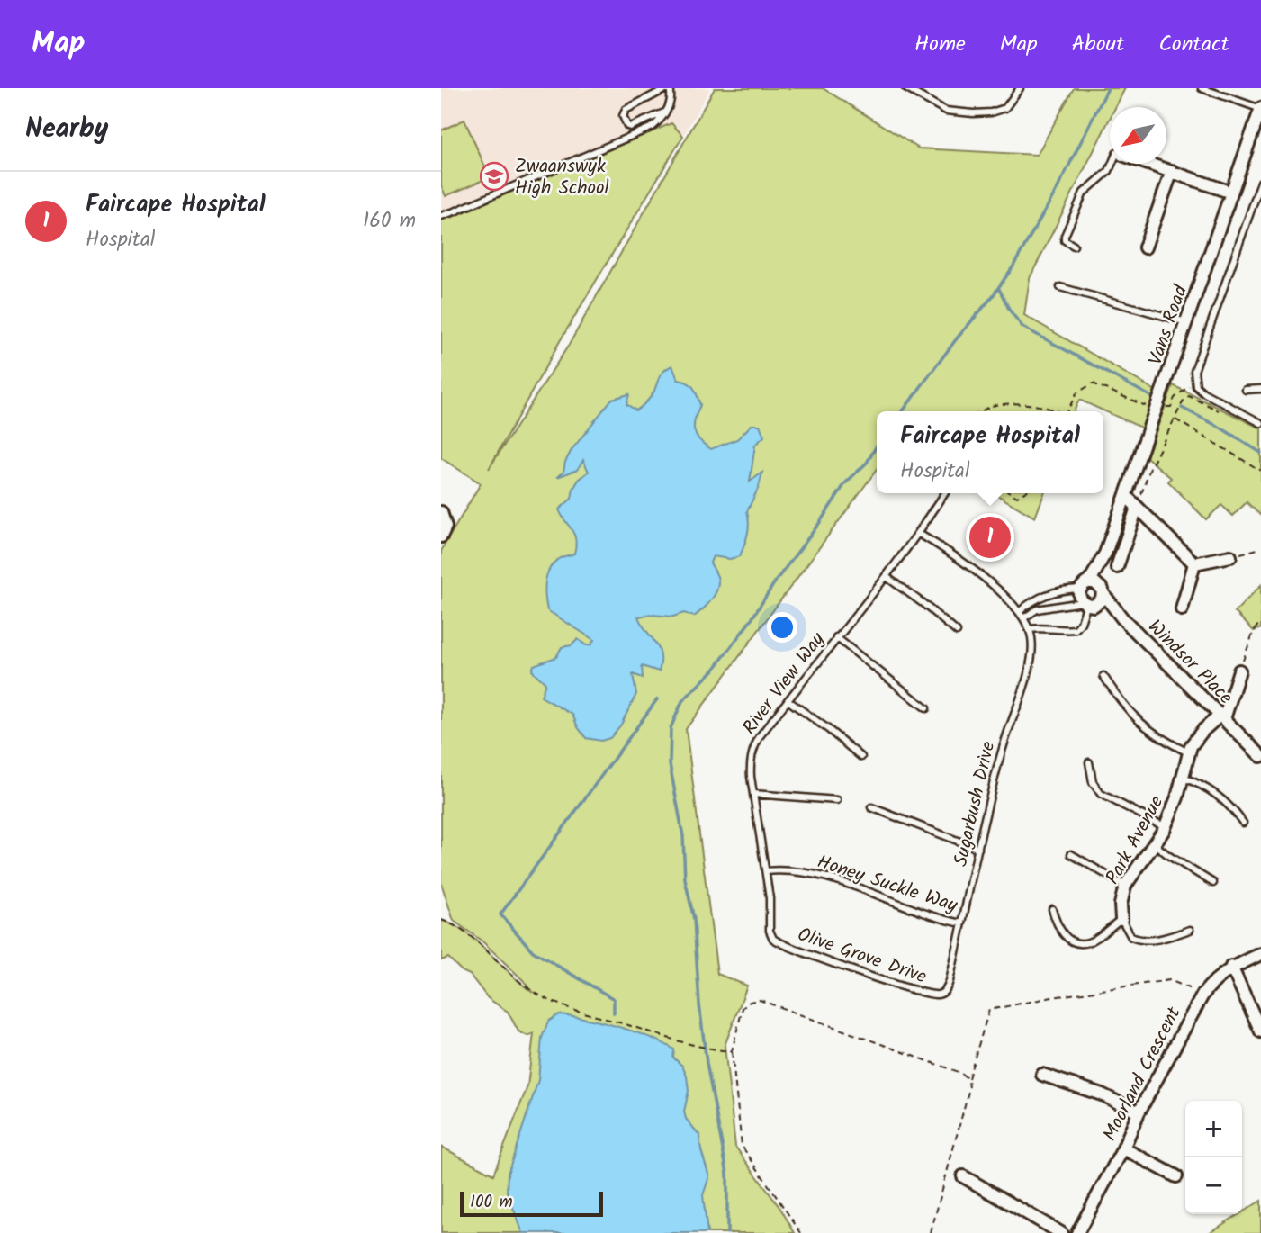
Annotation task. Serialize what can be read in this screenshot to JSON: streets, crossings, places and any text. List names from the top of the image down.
{
  "streets": {
    "street": [
      "Vans Road",
      "Windsor Place",
      "Park Avenue",
      "Moorland Crescent"
    ],
    "lane": [
      "River View Way",
      "Sugarbush Drive",
      "Honey Suckle Way",
      "Olive Grove Drive"
    ]
  },
  "crossings": [
    ["Vans Road", "Windsor Place"],
    ["Windsor Place", "Park Avenue"],
    ["River View Way", "Honey Suckle Way"],
    ["River View Way", "Olive Grove Drive"],
    ["Sugarbush Drive", "Honey Suckle Way"],
    ["Sugarbush Drive", "Olive Grove Drive"]
  ],
  "places": {
    "school or university": ["Zwaanswyk High School"]
  },
  "scale_bar": "100 m",
  "north": "bottom left",
  "page": {
    "header": "Map",
    "nav": [
      "Home",
      "Map",
      "About",
      "Contact"
    ],
    "heading": "Nearby",
    "list": [
      {
        "mark": "1",
        "name": "Faircape Hospital",
        "note": "Hospital",
        "value": "160 m"
      }
    ],
    "popup": ["Faircape Hospital", "Hospital"],
    "pins": "1",
    "map_buttons": ["+", "−"],
    "scale": "100 m"
  }
}
